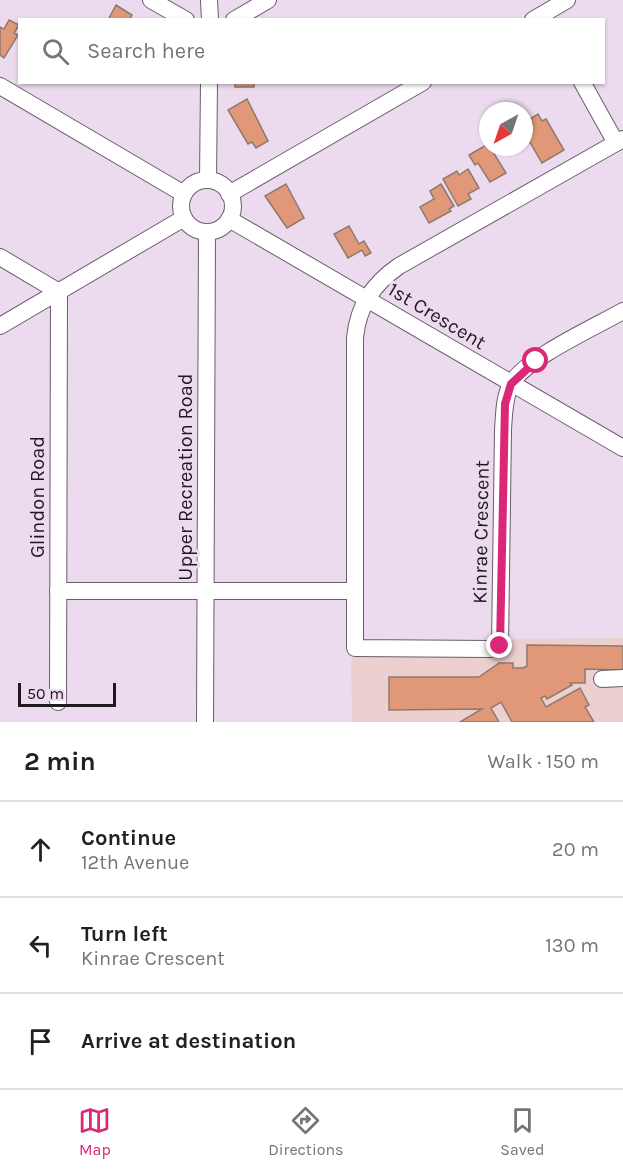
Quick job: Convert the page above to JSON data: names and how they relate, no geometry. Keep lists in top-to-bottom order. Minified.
{"streets":{"street":["1st Crescent","Upper Recreation Road","Glindon Road","Kinrae Crescent"]},"crossings":[["1st Crescent","Upper Recreation Road"],["1st Crescent","Kinrae Crescent"]],"scale_bar":"50 m","north":"bottom left","page":{"search":"Search here","scale":"50 m","heading":["2 min","Walk · 150 m"],"list":[["Continue","12th Avenue","20 m"],["Turn left","Kinrae Crescent","130 m"],"Arrive at destination"],"nav":["Map","Directions","Saved"]}}
